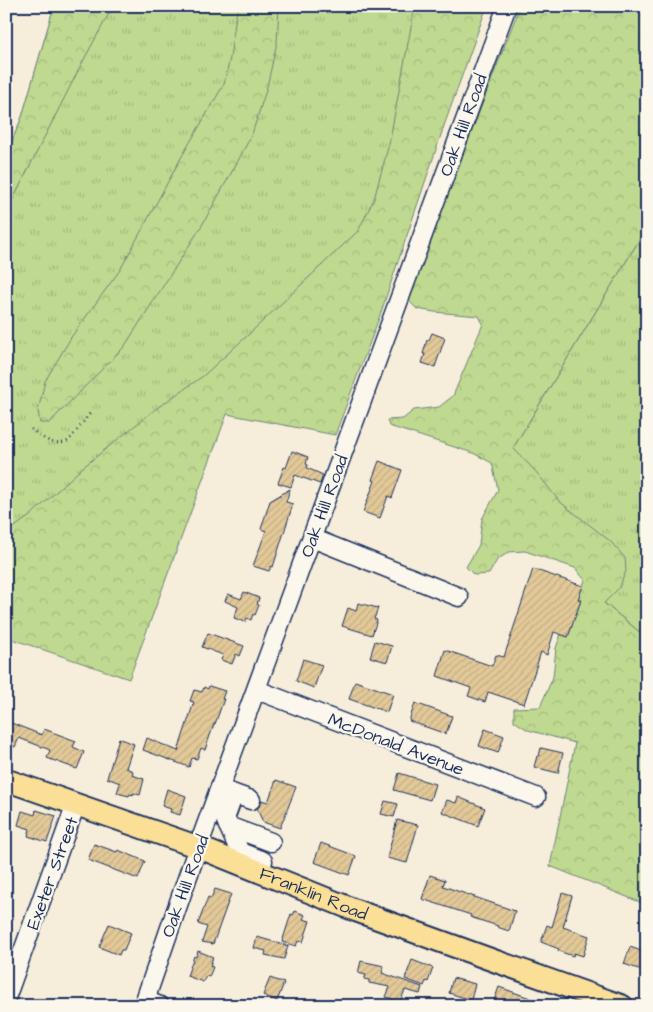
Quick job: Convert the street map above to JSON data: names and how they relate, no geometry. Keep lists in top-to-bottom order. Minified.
{"streets":{"main road":["Franklin Road"],"street":["Oak Hill Road","McDonald Avenue","Exeter Street"]},"crossings":[["Oak Hill Road","McDonald Avenue"],["Oak Hill Road","Franklin Road"],["Exeter Street","Franklin Road"]]}
